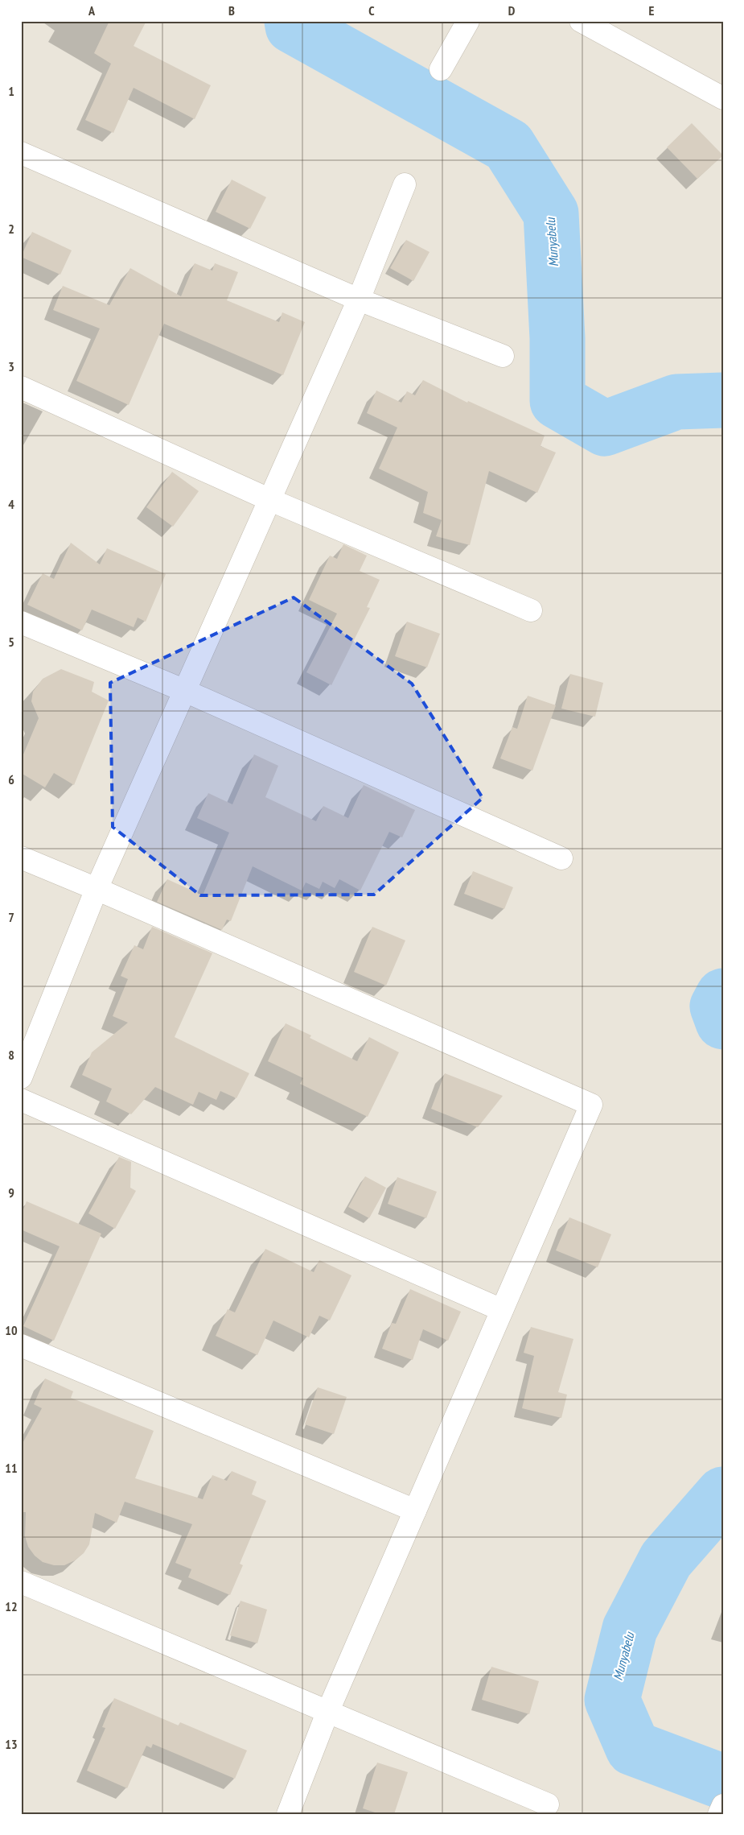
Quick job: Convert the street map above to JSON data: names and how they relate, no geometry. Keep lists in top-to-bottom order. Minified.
{"water":["Munyabelu"],"grid":{"columns":["A","B","C","D","E"],"rows":["1","2","3","4","5","6","7","8","9","10","11","12","13"]}}
